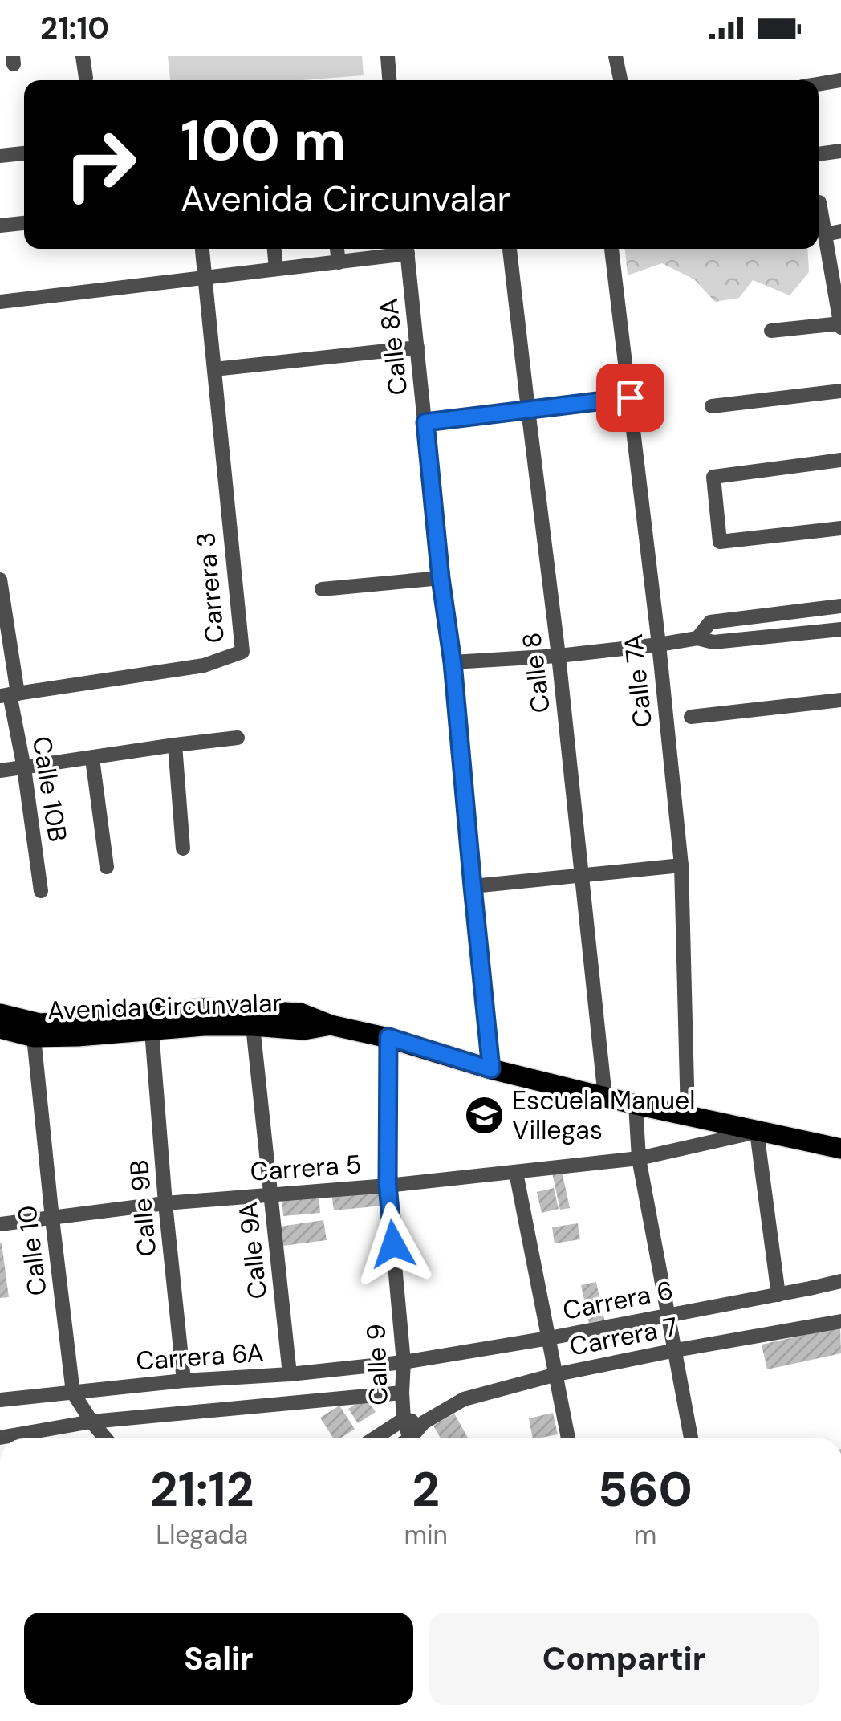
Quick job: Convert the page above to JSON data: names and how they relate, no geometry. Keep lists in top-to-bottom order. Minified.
{"streets":{"main road":["Avenida Circunvalar"],"street":["Calle 8A","Carrera 3","Calle 8","Calle 7A","Calle 10B","Carrera 5","Calle 9B","Calle 10","Calle 9A","Carrera 6","Carrera 7","Carrera 6A","Calle 9"]},"crossings":[["Calle 8A","Avenida Circunvalar"],["Carrera 3","Calle 10B"],["Calle 8","Avenida Circunvalar"],["Calle 7A","Avenida Circunvalar"],["Avenida Circunvalar","Carrera 5"],["Avenida Circunvalar","Calle 9B"],["Avenida Circunvalar","Calle 10"],["Avenida Circunvalar","Calle 9A"],["Avenida Circunvalar","Calle 9"],["Carrera 5","Calle 9B"],["Carrera 5","Calle 10"],["Carrera 5","Calle 9A"],["Carrera 5","Calle 9"],["Calle 9B","Carrera 6A"],["Calle 10","Carrera 6A"],["Calle 9A","Carrera 6A"],["Carrera 6","Carrera 6A"],["Carrera 6","Calle 9"],["Carrera 6A","Calle 9"]],"places":{"school or university":["Escuela Manuel Villegas"]},"page":{"status":"21:10","turn":["100 m","Avenida Circunvalar"],"eta":["21:12","Llegada","2","min","560","m"],"buttons":["Salir","Compartir"]}}
